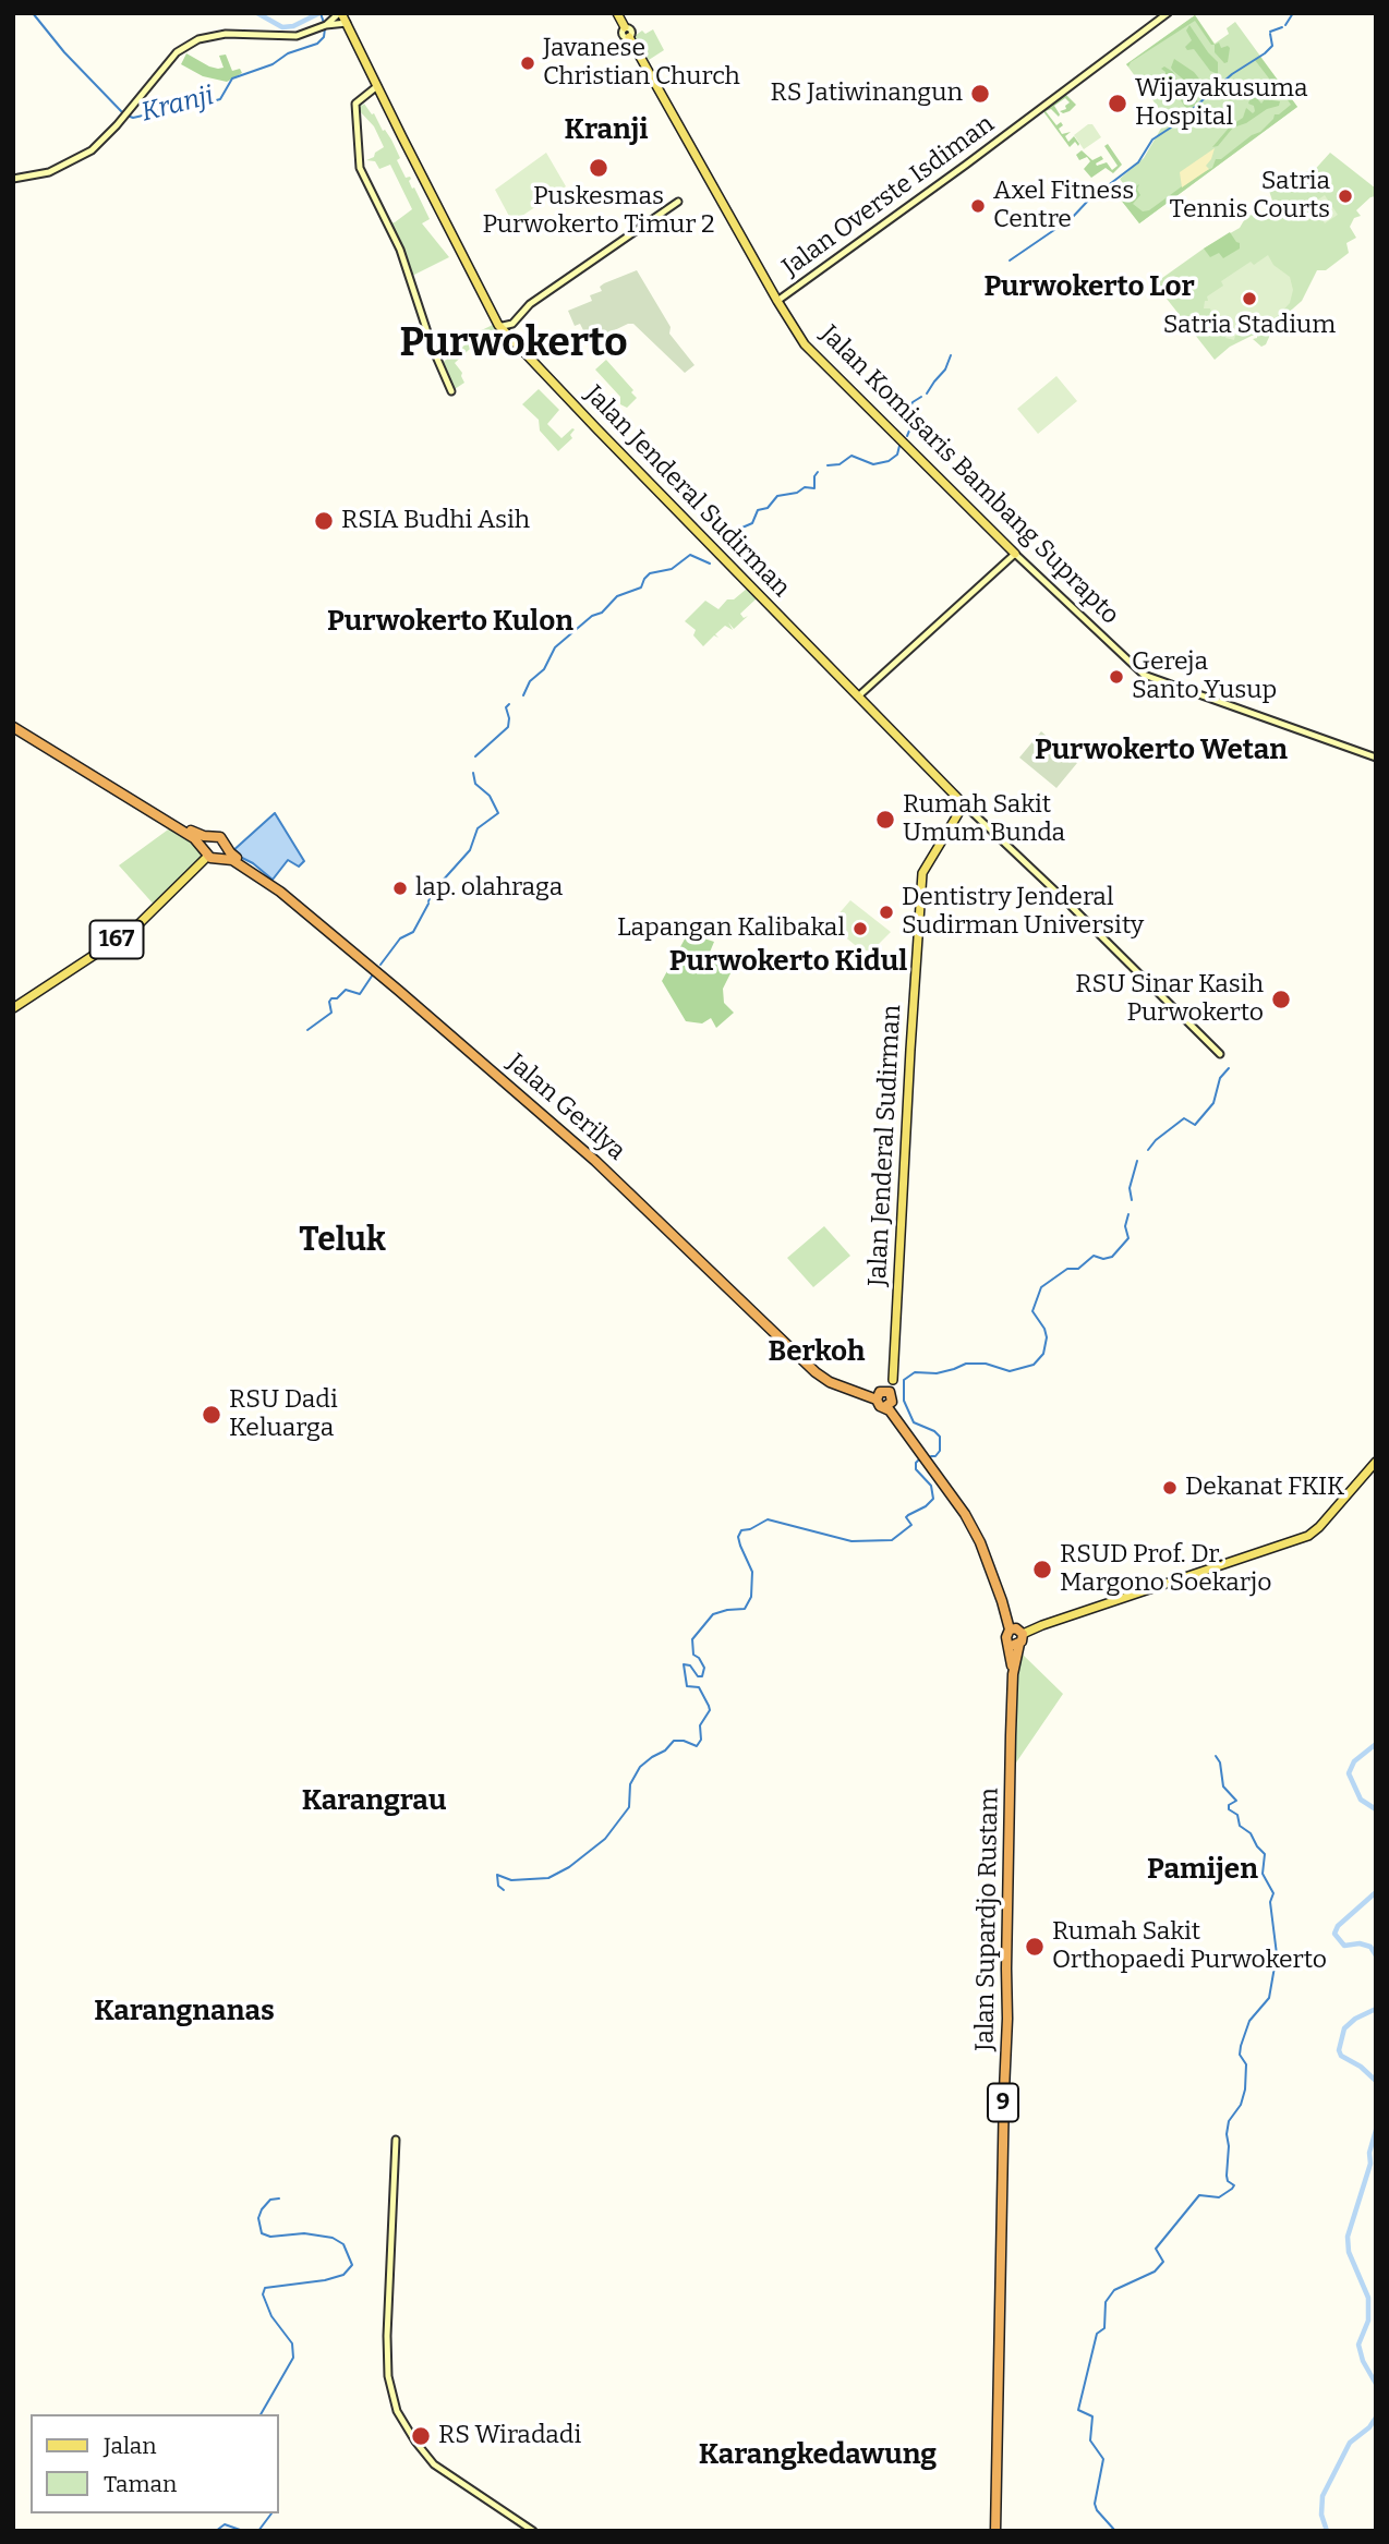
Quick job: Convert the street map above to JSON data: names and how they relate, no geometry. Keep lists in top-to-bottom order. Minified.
{"streets":{"highway":["Jalan Gerilya","Jalan Supardjo Rustam","9"],"main road":["Jalan Overste Isdiman","Jalan Komisaris Bambang Suprapto","Jalan Jenderal Sudirman","167"]},"crossings":[["Jalan Overste Isdiman","Jalan Komisaris Bambang Suprapto"],["167","Jalan Gerilya"]],"districts":["Kranji","Purwokerto Lor","Purwokerto","Purwokerto Kulon","Purwokerto Wetan","Purwokerto Kidul","Teluk","Berkoh","Karangrau","Pamijen","Karangnanas","Karangkedawung"],"water":["Kranji"],"places":["Javanese Christian Church","RS Jatiwinangun","Wijayakusuma Hospital","Puskesmas Purwokerto Timur 2","Satria Tennis Courts","Axel Fitness Centre","Satria Stadium","RSIA Budhi Asih","Gereja Santo Yusup","Rumah Sakit Umum Bunda","lap. olahraga","Dentistry Jenderal Sudirman University","Lapangan Kalibakal","RSU Sinar Kasih Purwokerto","RSU Dadi Keluarga","Dekanat FKIK","RSUD Prof. Dr. Margono Soekarjo","Rumah Sakit Orthopaedi Purwokerto","RS Wiradadi"],"legend":["Jalan","Taman"]}
